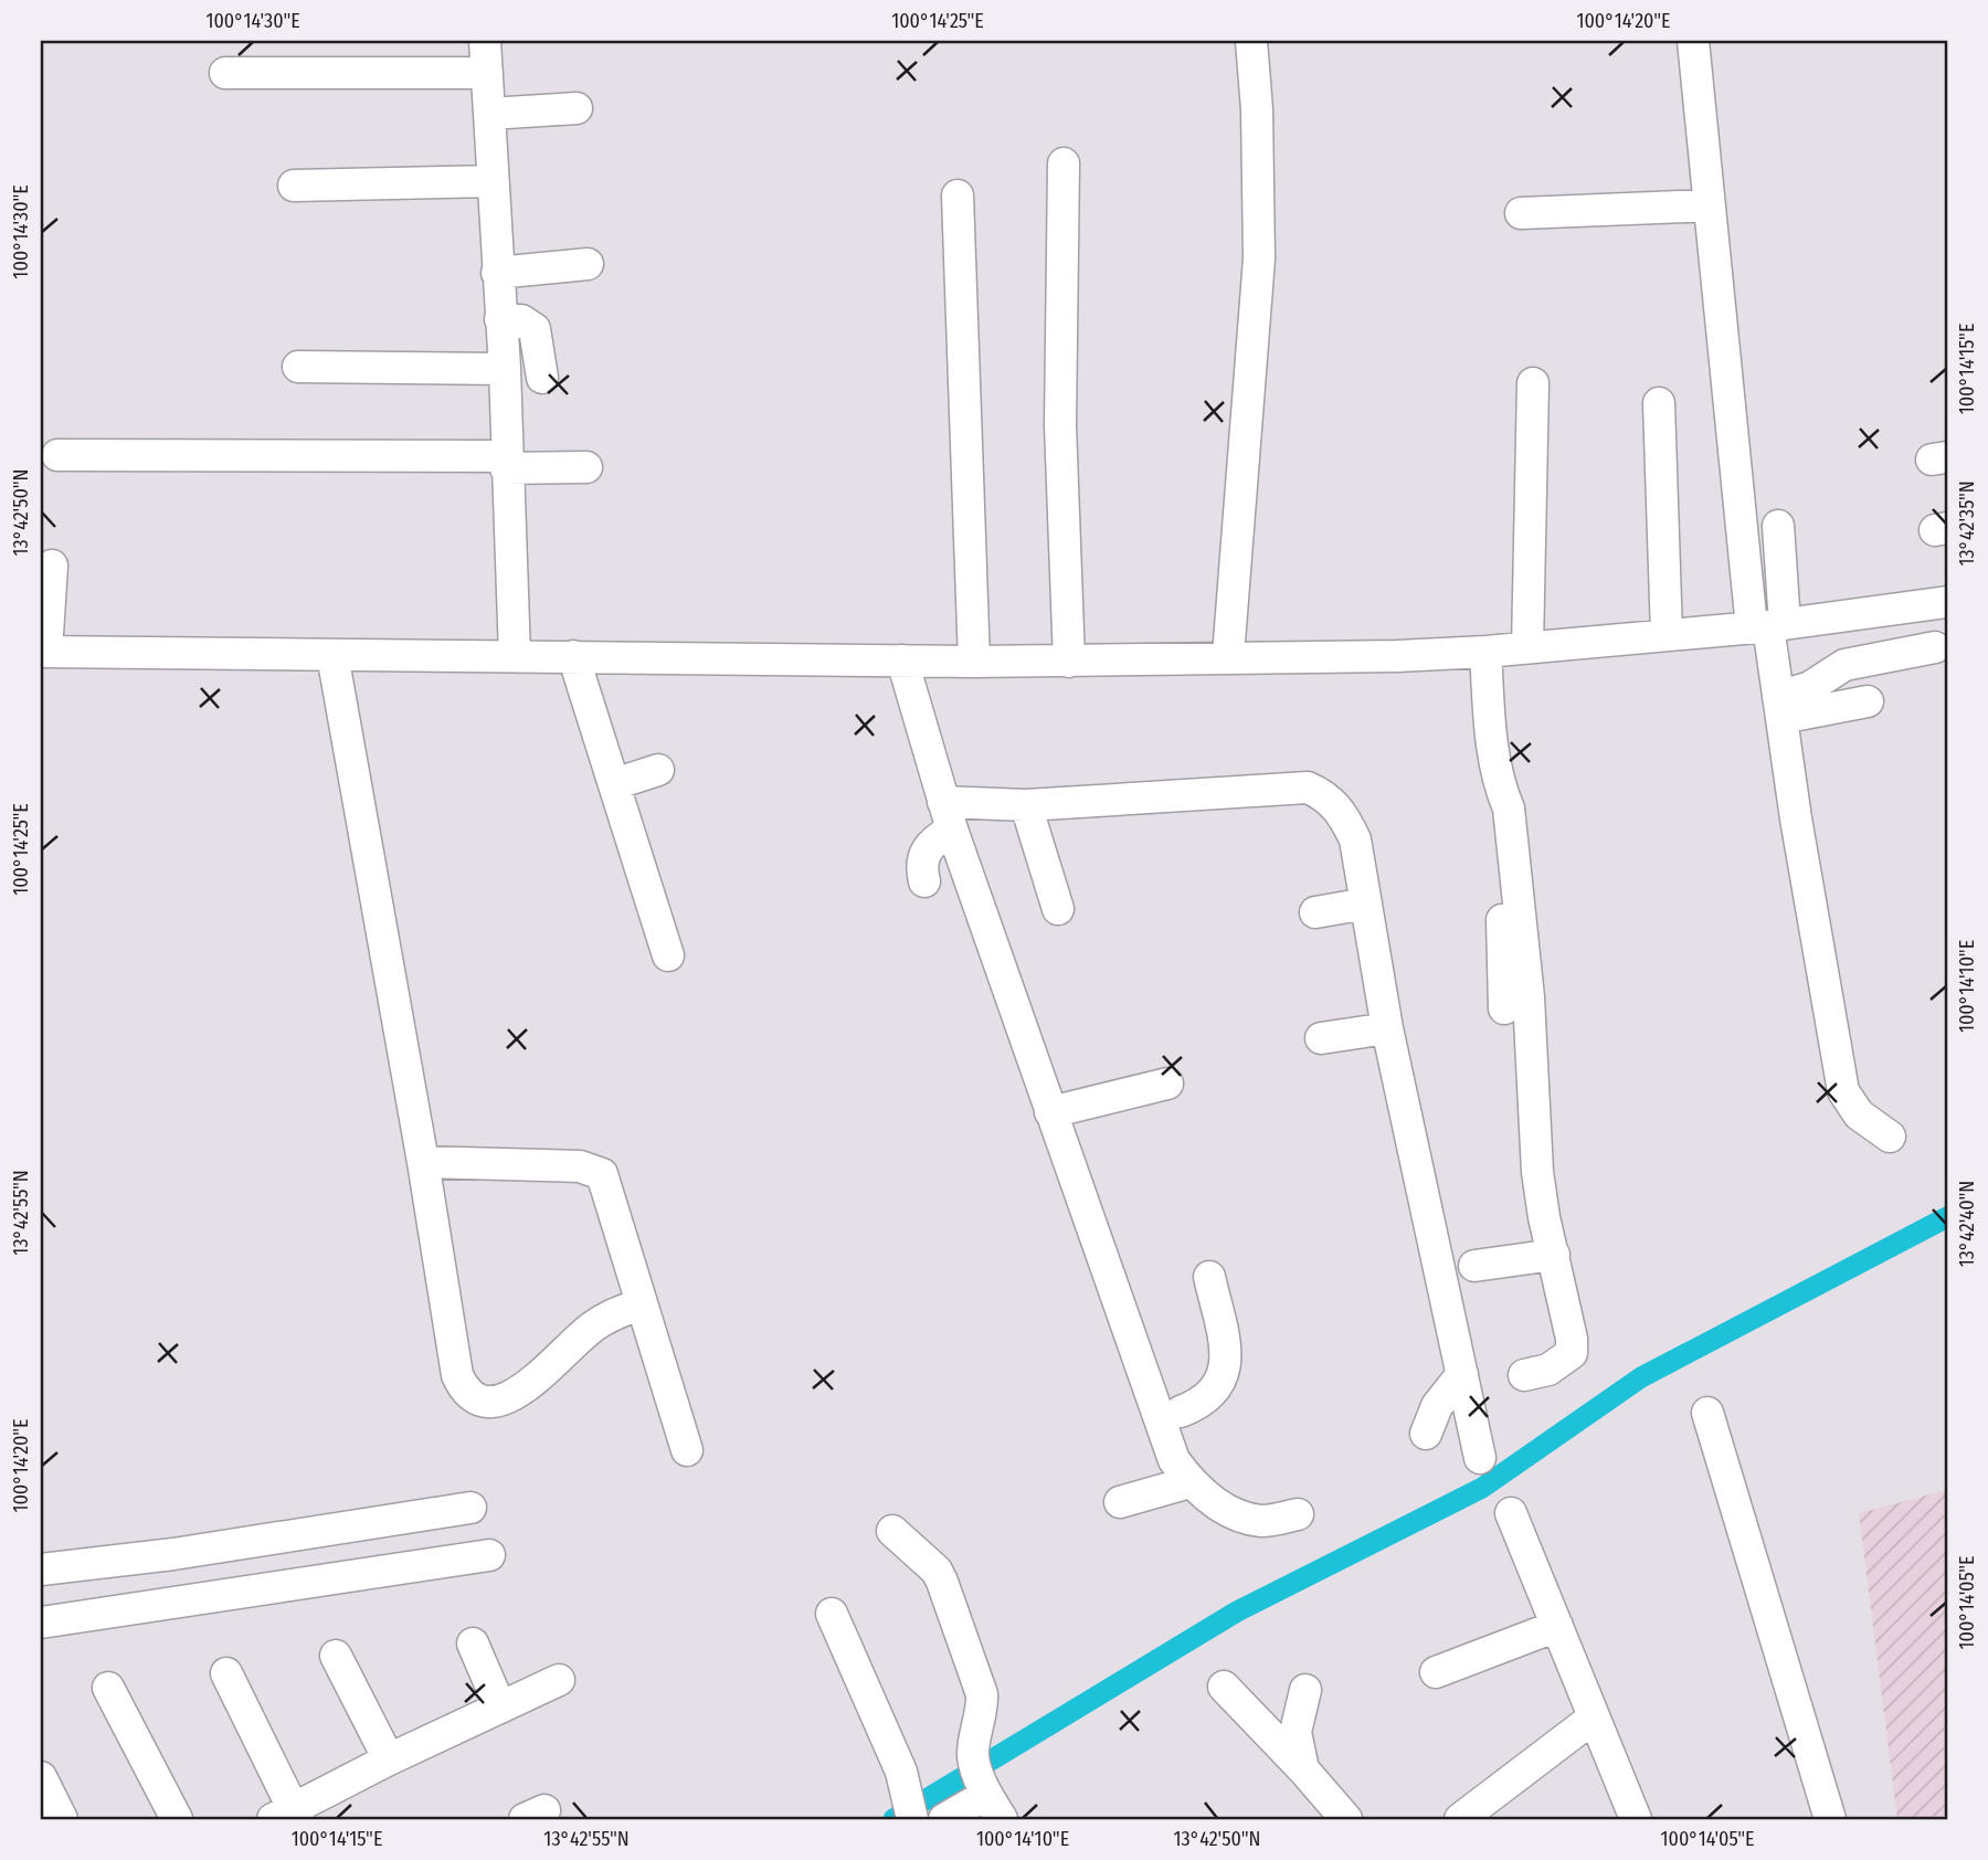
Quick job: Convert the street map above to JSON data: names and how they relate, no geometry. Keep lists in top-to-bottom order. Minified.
{"coordinates":["100°14'30\"E","100°14'25\"E","100°14'20\"E","100°14'15\"E","13°42'50\"N","13°42'35\"N","100°14'10\"E","13°42'55\"N","13°42'40\"N","100°14'05\"E"]}
